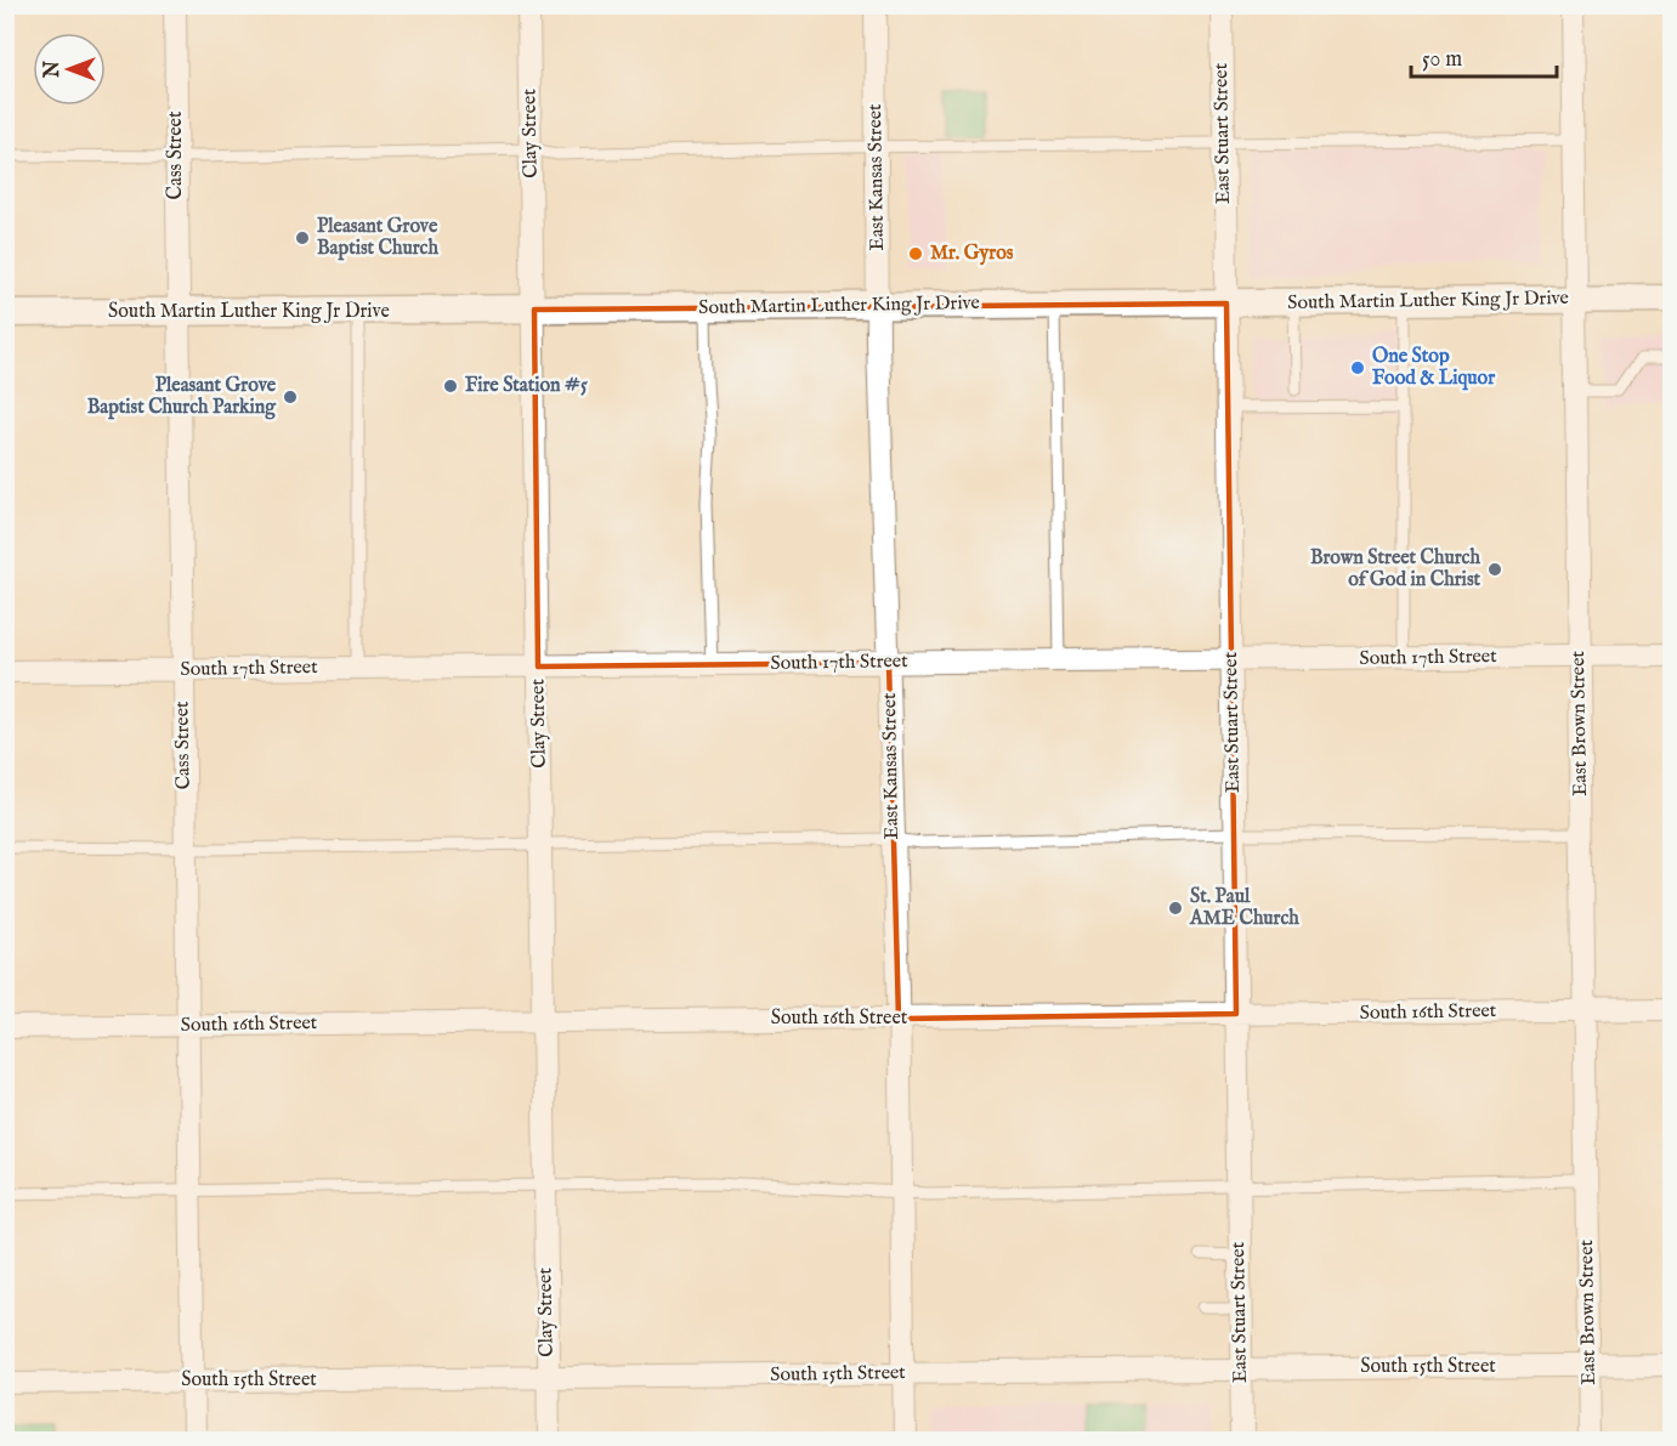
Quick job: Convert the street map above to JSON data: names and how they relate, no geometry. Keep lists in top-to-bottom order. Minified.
{"streets":{"street":["Clay Street","East Stuart Street","Cass Street","East Kansas Street","South Martin Luther King Jr Drive","South 17th Street","East Brown Street","South 16th Street","South 15th Street"]},"crossings":[["Clay Street","South Martin Luther King Jr Drive"],["Clay Street","South 17th Street"],["Clay Street","South 16th Street"],["Clay Street","South 15th Street"],["East Stuart Street","South Martin Luther King Jr Drive"],["East Stuart Street","South 17th Street"],["East Stuart Street","South 16th Street"],["East Stuart Street","South 15th Street"],["Cass Street","South Martin Luther King Jr Drive"],["Cass Street","South 17th Street"],["Cass Street","South 16th Street"],["Cass Street","South 15th Street"],["East Kansas Street","South Martin Luther King Jr Drive"],["East Kansas Street","South 17th Street"],["East Kansas Street","South 16th Street"],["East Kansas Street","South 15th Street"],["South Martin Luther King Jr Drive","East Brown Street"],["South 17th Street","East Brown Street"],["East Brown Street","South 16th Street"],["East Brown Street","South 15th Street"]],"places":["Pleasant Grove Baptist Church","Mr. Gyros","One Stop Food & Liquor","Fire Station #5","Pleasant Grove Baptist Church Parking","Brown Street Church of God in Christ","St. Paul AME Church"],"scale_bar":"50 m","north":"left"}
